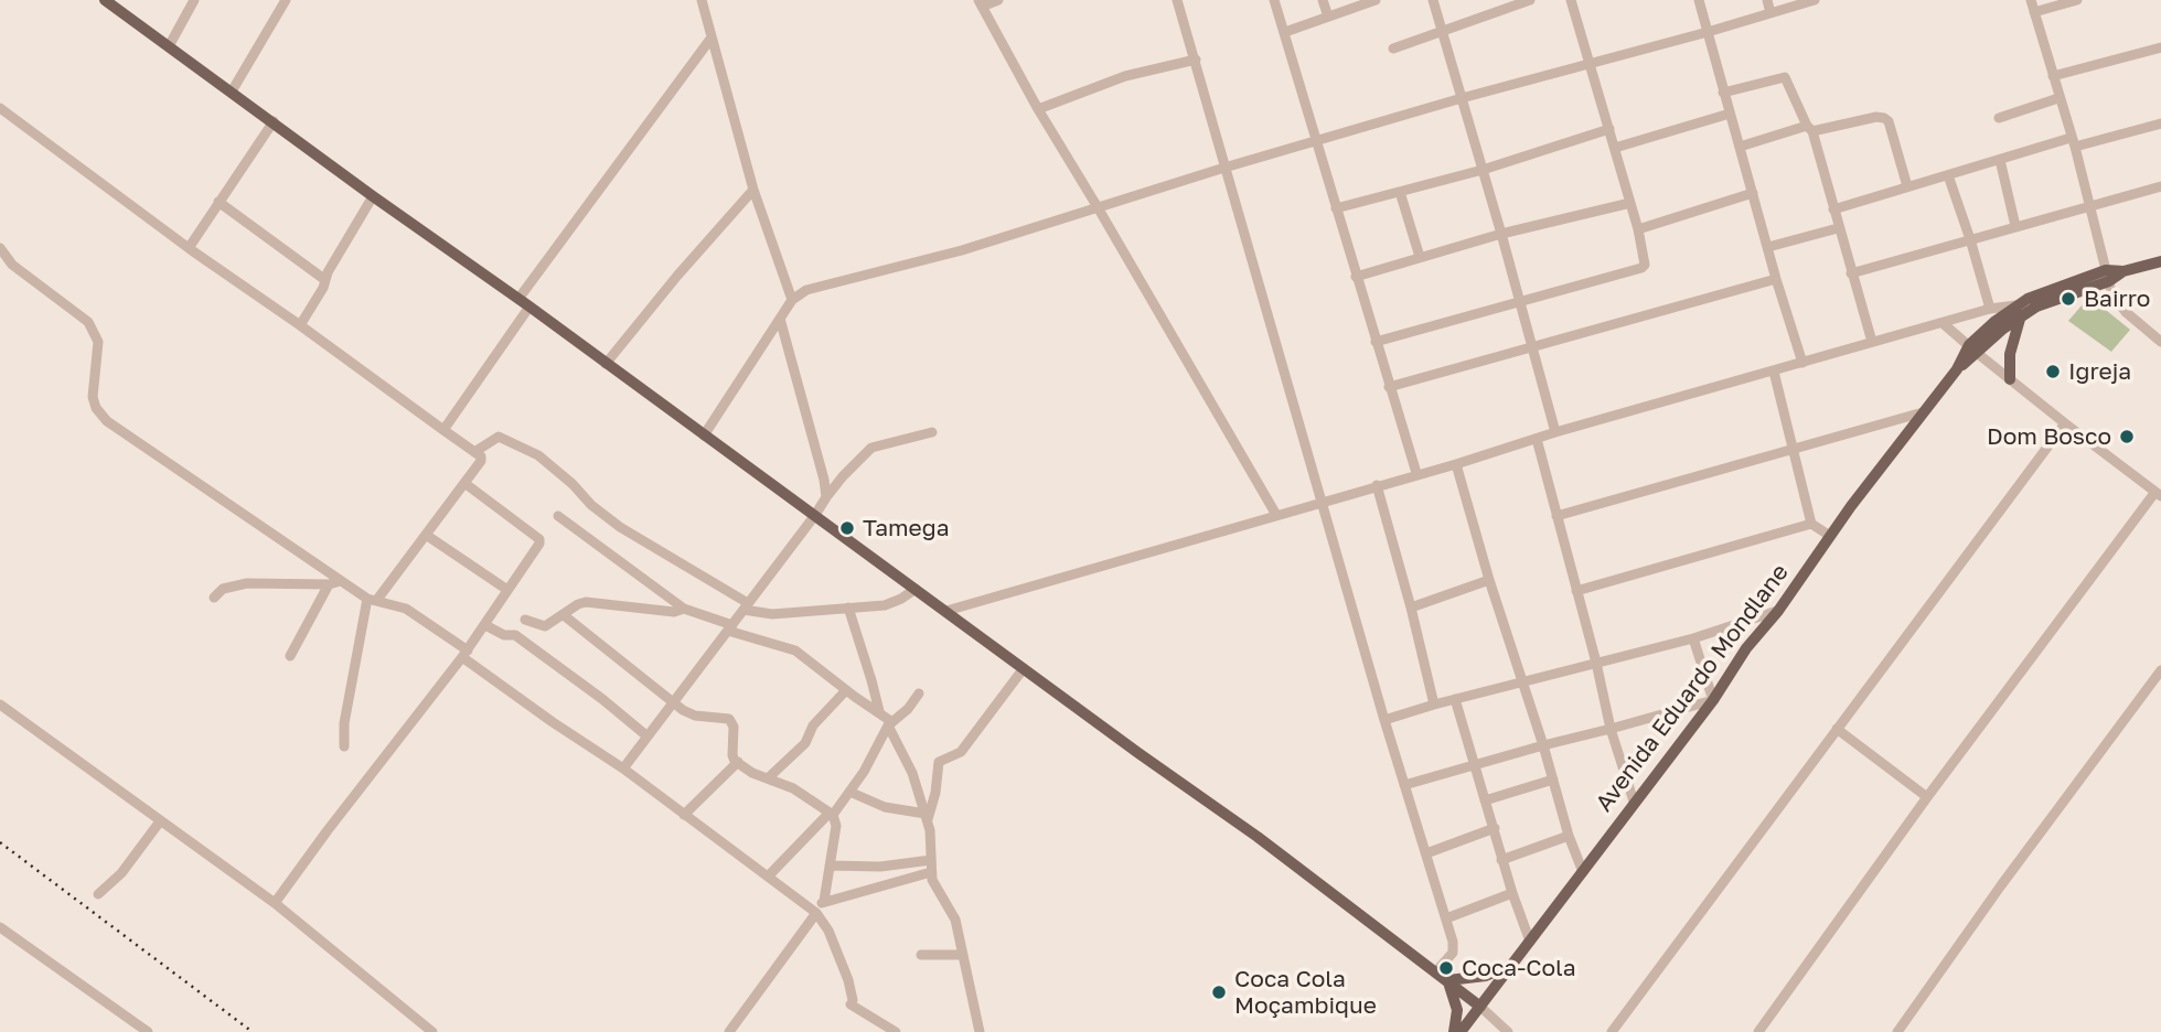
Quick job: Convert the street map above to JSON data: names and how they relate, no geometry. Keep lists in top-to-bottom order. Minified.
{"streets":{"main road":["Avenida Eduardo Mondlane"]},"places":["Bairro","Igreja","Dom Bosco","Tamega","Coca-Cola","Coca Cola Moçambique"]}
